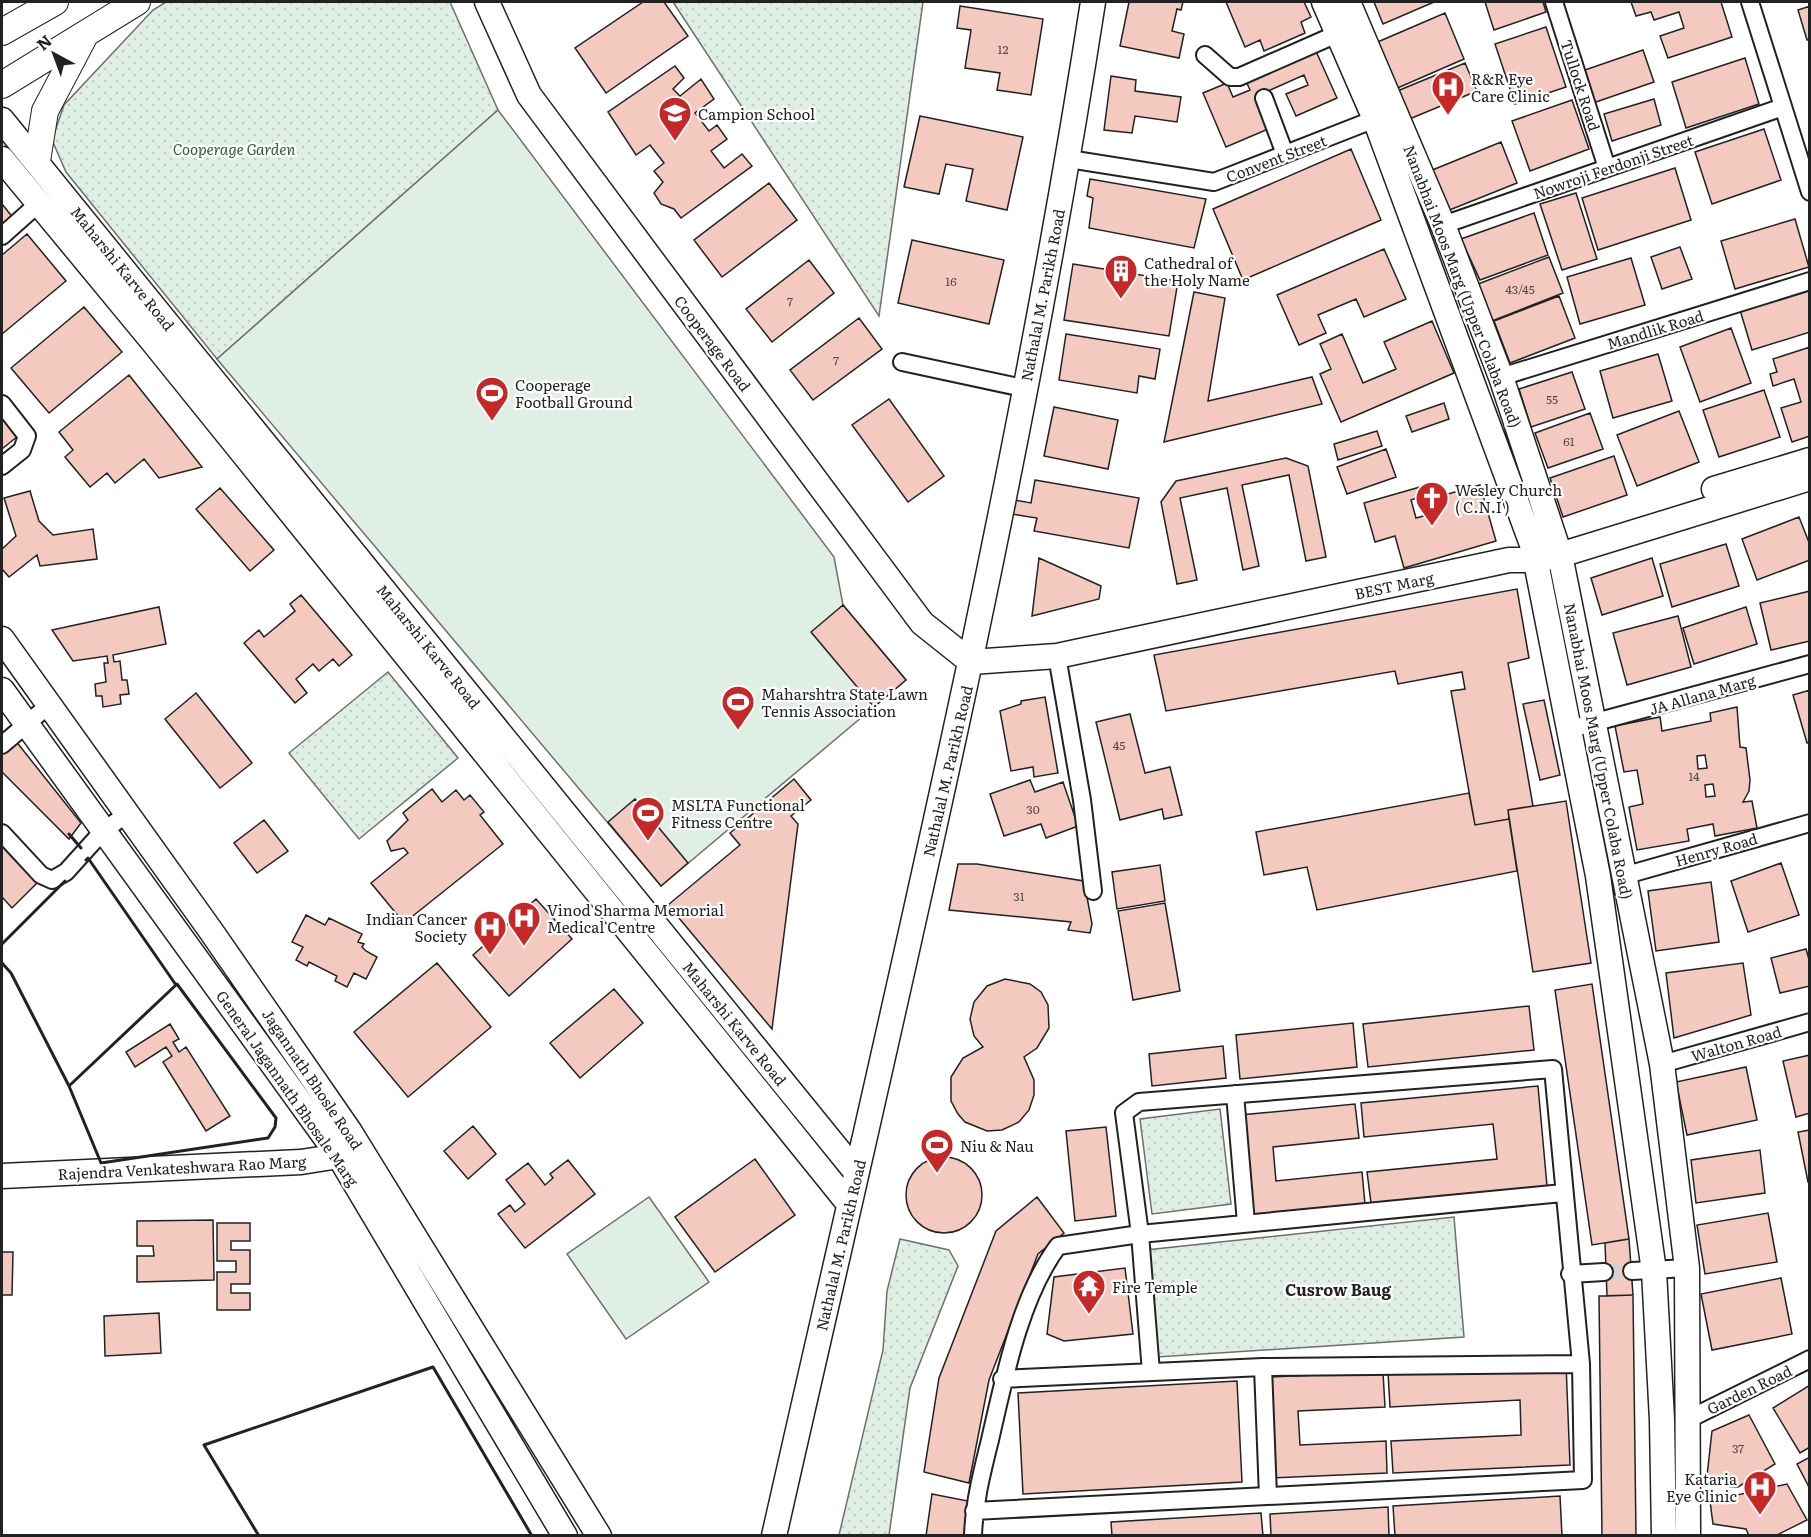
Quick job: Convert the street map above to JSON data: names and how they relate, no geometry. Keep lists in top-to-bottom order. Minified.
{"streets":{"street":["Tullock Road","Convent Street","Nowroji Ferdonji Street","Maharshi Karve Road","Nanabhai Moos Marg (Upper Colaba Road)","Nathalal M. Parikh Road","Mandlik Road","Cooperage Road","BEST Marg","JA Allana Marg","Henry Road","Walton Road","Jagannath Bhosle Road","General Jagannath Bhosale Marg","Rajendra Venkateshwara Rao Marg","Garden Road"]},"crossings":[["Tullock Road","Nowroji Ferdonji Street"],["Convent Street","Nanabhai Moos Marg (Upper Colaba Road)"],["Convent Street","Nathalal M. Parikh Road"],["Nowroji Ferdonji Street","Nanabhai Moos Marg (Upper Colaba Road)"],["Maharshi Karve Road","Nathalal M. Parikh Road"],["Nanabhai Moos Marg (Upper Colaba Road)","Mandlik Road"],["Nanabhai Moos Marg (Upper Colaba Road)","BEST Marg"],["Nanabhai Moos Marg (Upper Colaba Road)","JA Allana Marg"],["Nanabhai Moos Marg (Upper Colaba Road)","Henry Road"],["Nanabhai Moos Marg (Upper Colaba Road)","Walton Road"],["Nanabhai Moos Marg (Upper Colaba Road)","Garden Road"],["Nathalal M. Parikh Road","Cooperage Road"],["Nathalal M. Parikh Road","BEST Marg"],["Cooperage Road","BEST Marg"],["Jagannath Bhosle Road","General Jagannath Bhosale Marg"],["Jagannath Bhosle Road","Rajendra Venkateshwara Rao Marg"],["General Jagannath Bhosale Marg","Rajendra Venkateshwara Rao Marg"]],"districts":["Cusrow Baug"],"parks":["Cooperage Garden"],"places":{"hospital":["R&R Eye Care Clinic","Vinod Sharma Memorial Medical Centre","Indian Cancer Society","Kataria Eye Clinic"],"school or university":["Campion School"],"building":["Cathedral of the Holy Name"],"sports":["Cooperage Football Ground","Maharshtra State Lawn Tennis Association","MSLTA Functional Fitness Centre","Niu & Nau"],"church":["Wesley Church ( C.N.I )"],"temple":["Fire Temple"]},"house_numbers":["12","16","43/45","7","7","55","61","45","14","30","31","37"],"north":"top left"}
